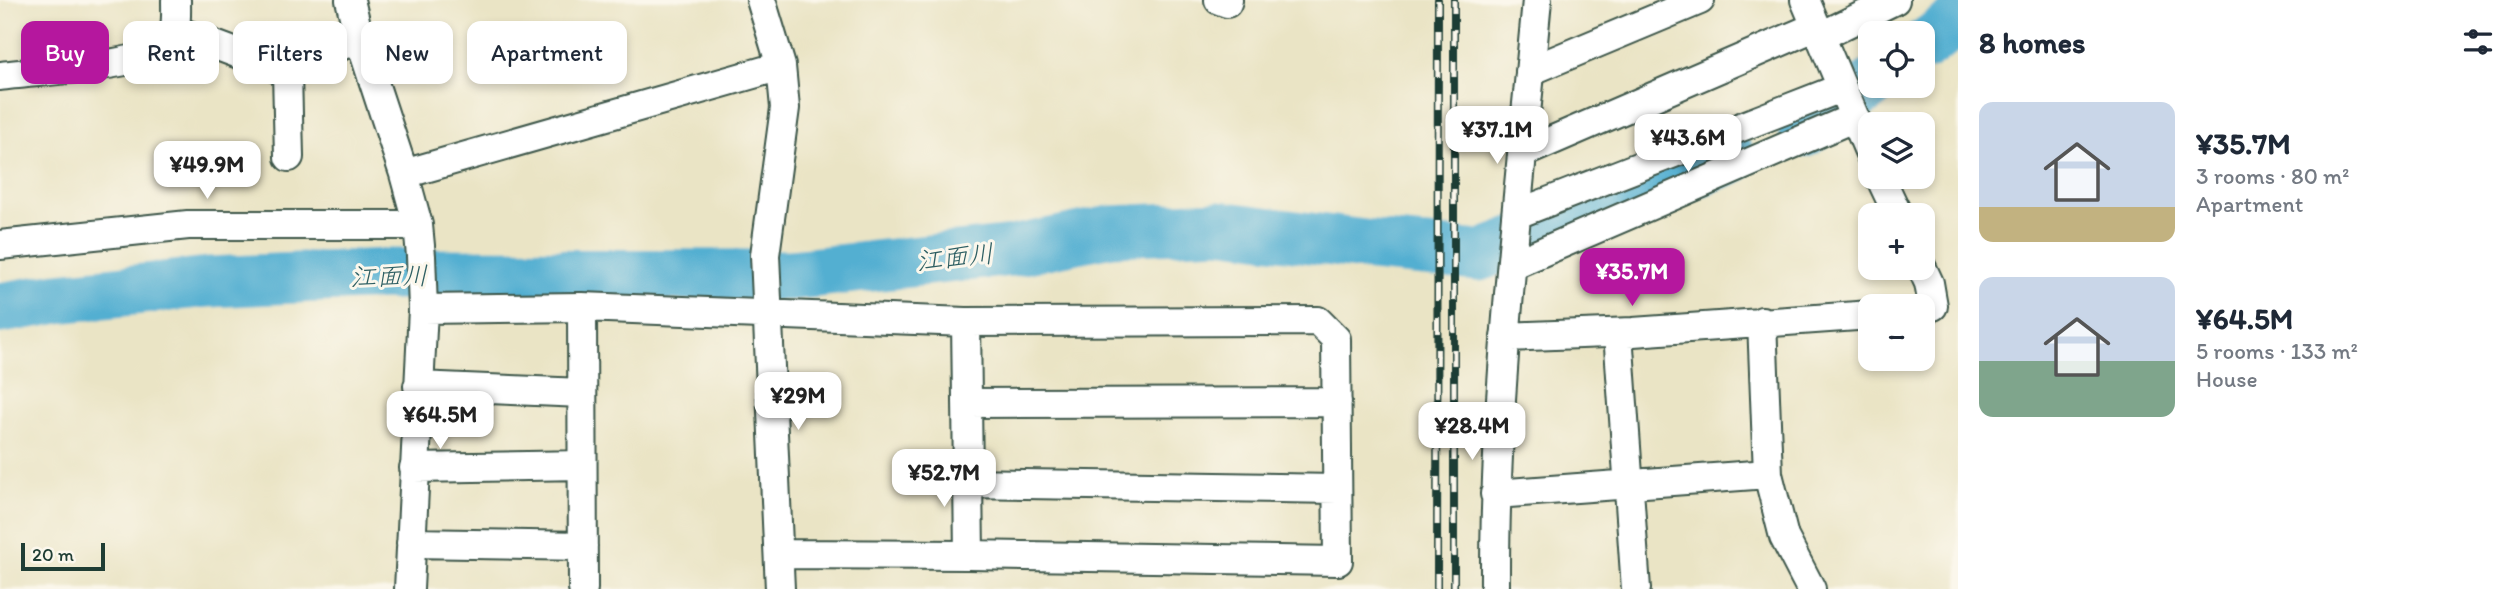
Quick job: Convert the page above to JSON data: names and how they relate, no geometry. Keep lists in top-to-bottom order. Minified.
{"water":["江面川"],"scale_bar":"20 m","page":{"heading":"8 homes","map_buttons":["+","−"],"chip":["Buy","Rent","Filters","New","Apartment"],"list":[{"name":"¥35.7M","note":"3 rooms · 80 m² · Apartment"},{"name":"¥64.5M","note":"5 rooms · 133 m² · House"}],"price":["¥37.1M","¥43.6M","¥49.9M","¥35.7M","¥29M","¥64.5M","¥28.4M","¥52.7M"],"scale":"20 m"}}
